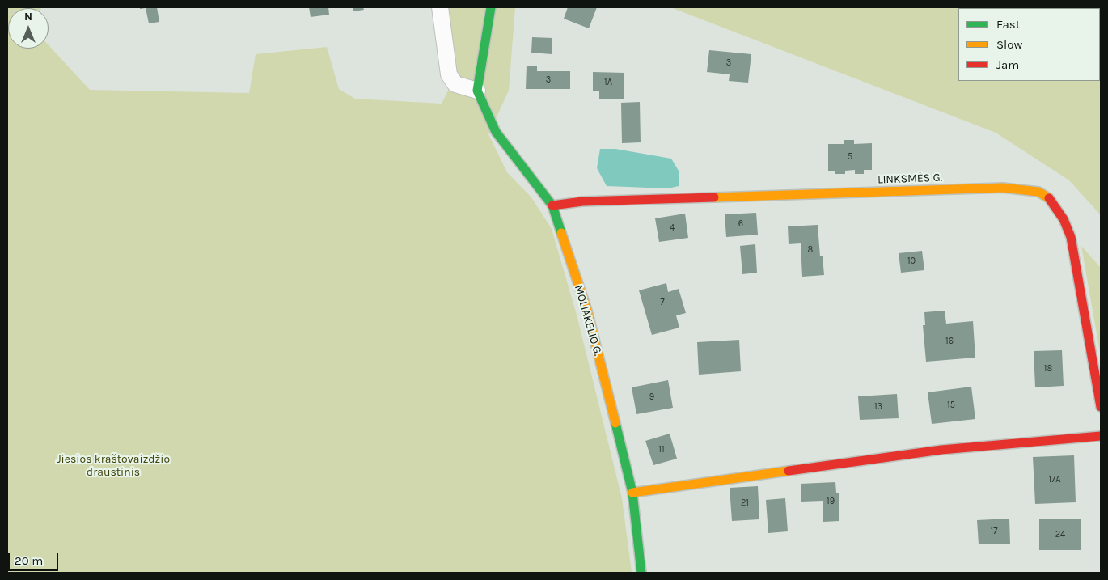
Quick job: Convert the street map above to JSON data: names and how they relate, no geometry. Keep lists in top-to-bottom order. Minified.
{"streets":{"street":["LINKSMĖS G.","MOLIAKELIO G."]},"crossings":[["LINKSMĖS G.","MOLIAKELIO G."]],"parks":["Jiesios kraštovaizdžio draustinis"],"house_numbers":["3","3","1A","5","6","4","8","10","7","16","18","9","15","13","11","17A","19","21","17","24"],"legend":["Fast","Slow","Jam"],"scale_bar":"20 m","north":"top"}
